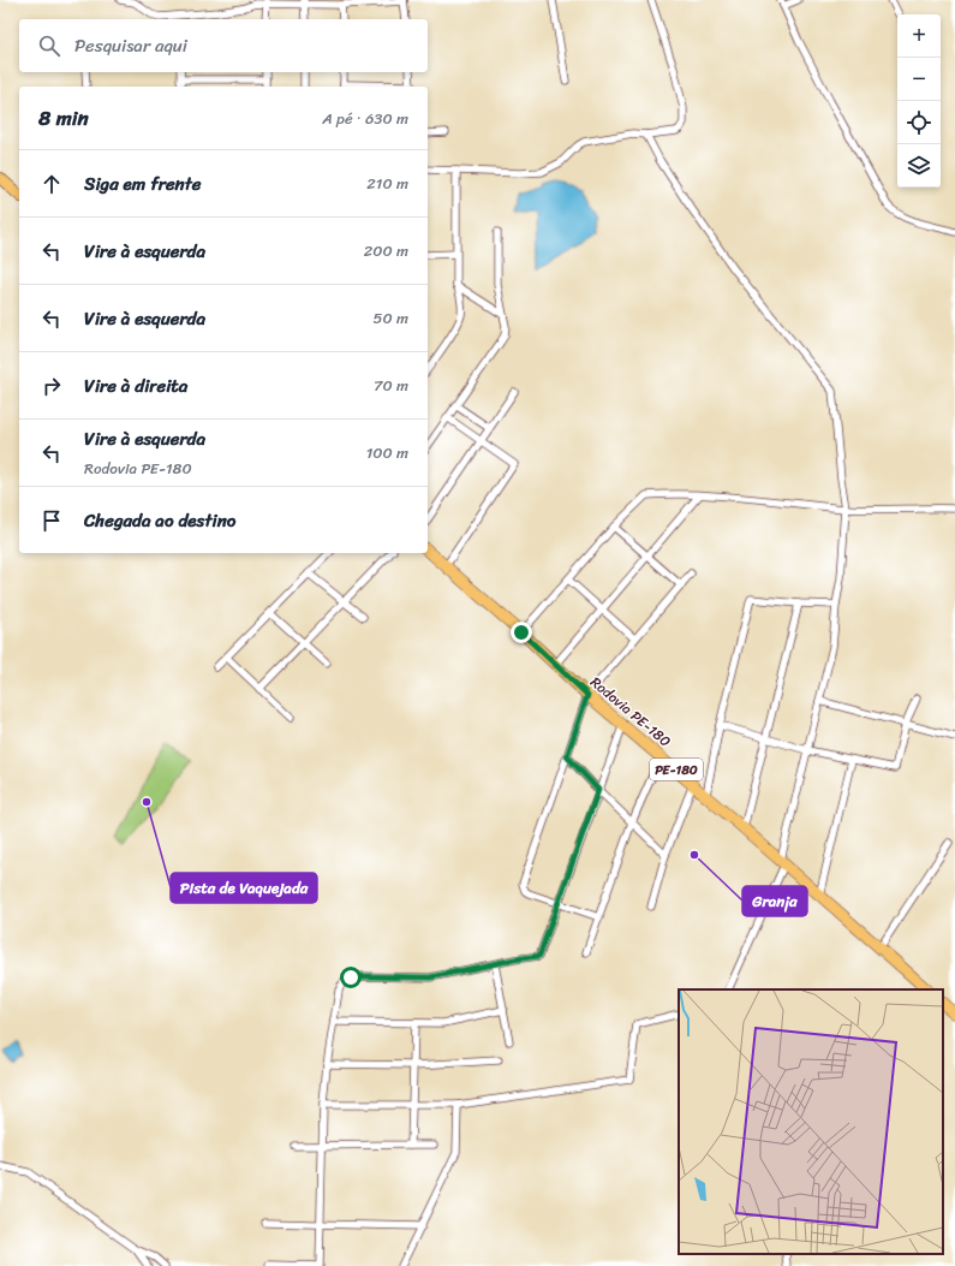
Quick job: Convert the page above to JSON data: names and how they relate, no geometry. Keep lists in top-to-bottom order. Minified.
{"streets":{"main road":["Rodovia PE-180","PE-180"]},"places":["Pista de Vaquejada","Granja"],"page":{"map_buttons":["+","−"],"search":"Pesquisar aqui","heading":["8 min","A pé · 630 m"],"list":[["Siga em frente","210 m"],["Vire à esquerda","200 m"],["Vire à esquerda","50 m"],["Vire à direita","70 m"],["Vire à esquerda","Rodovia PE-180","100 m"],"Chegada ao destino"]}}
